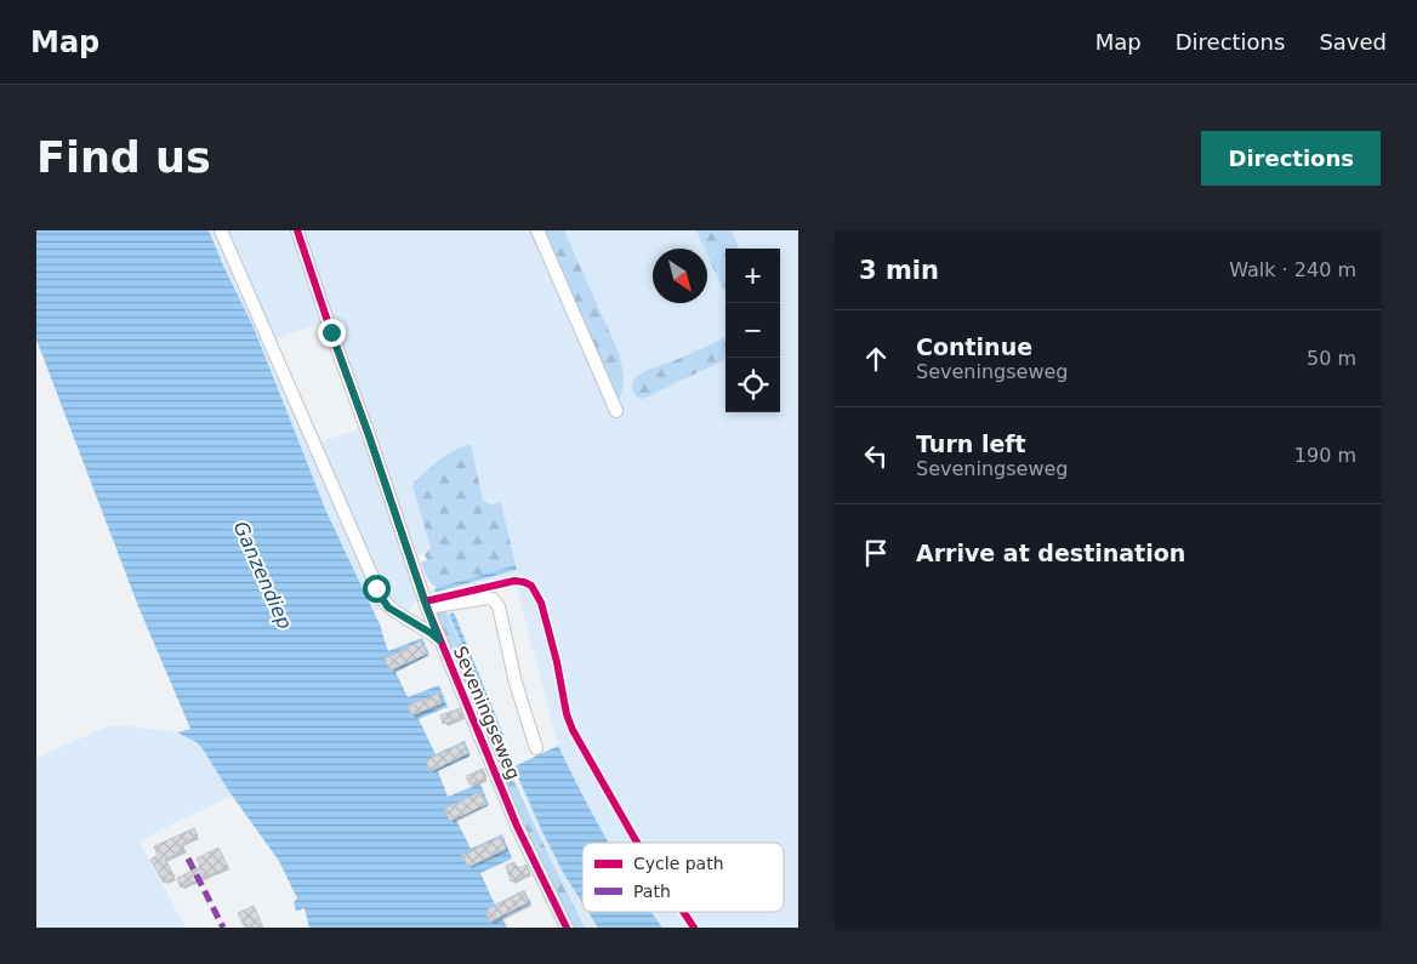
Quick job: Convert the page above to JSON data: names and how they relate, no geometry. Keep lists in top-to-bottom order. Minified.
{"streets":{"street":["Seveningseweg"]},"water":["Ganzendiep"],"legend":["Cycle path","Path"],"north":"bottom right","page":{"header":"Map","nav":["Map","Directions","Saved"],"buttons":"Directions","title":"Find us","heading":["3 min","Walk · 240 m"],"map_buttons":["+","−"],"list":[["Continue","Seveningseweg","50 m"],["Turn left","Seveningseweg","190 m"],"Arrive at destination"]}}
